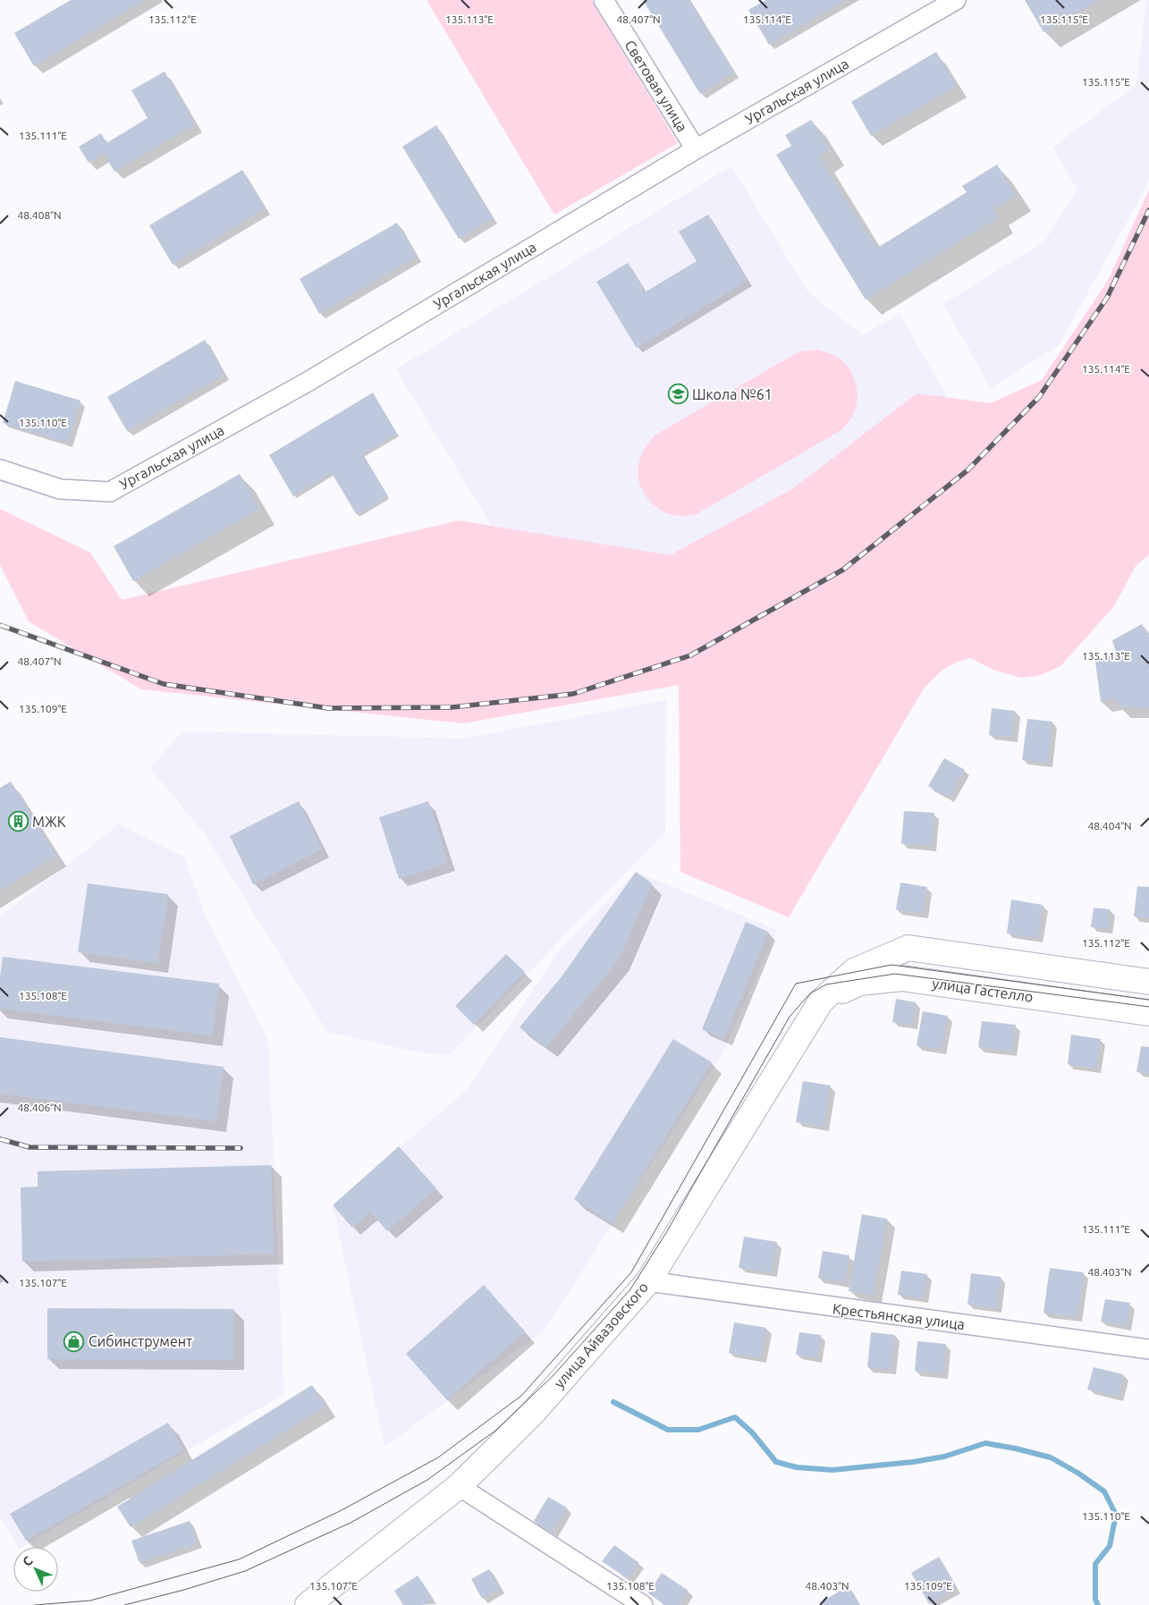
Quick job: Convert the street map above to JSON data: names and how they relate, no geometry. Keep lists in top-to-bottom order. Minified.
{"streets":{"street":["Световая улица","Ургальская улица","улица Гастелло","Крестьянская улица","улица Айвазовского"]},"crossings":[["Световая улица","Ургальская улица"],["улица Гастелло","улица Айвазовского"],["Крестьянская улица","улица Айвазовского"]],"places":{"school or university":["Школа №61"],"building":["МЖК"],"shop":["Сибинструмент"]},"north":"top left","coordinates":["135.115°E","135.112°E","135.113°E","135.114°E","48.407°N","135.111°E","48.408°N","135.110°E","135.109°E","48.404°N","135.108°E","48.406°N","48.403°N","135.107°E"]}
